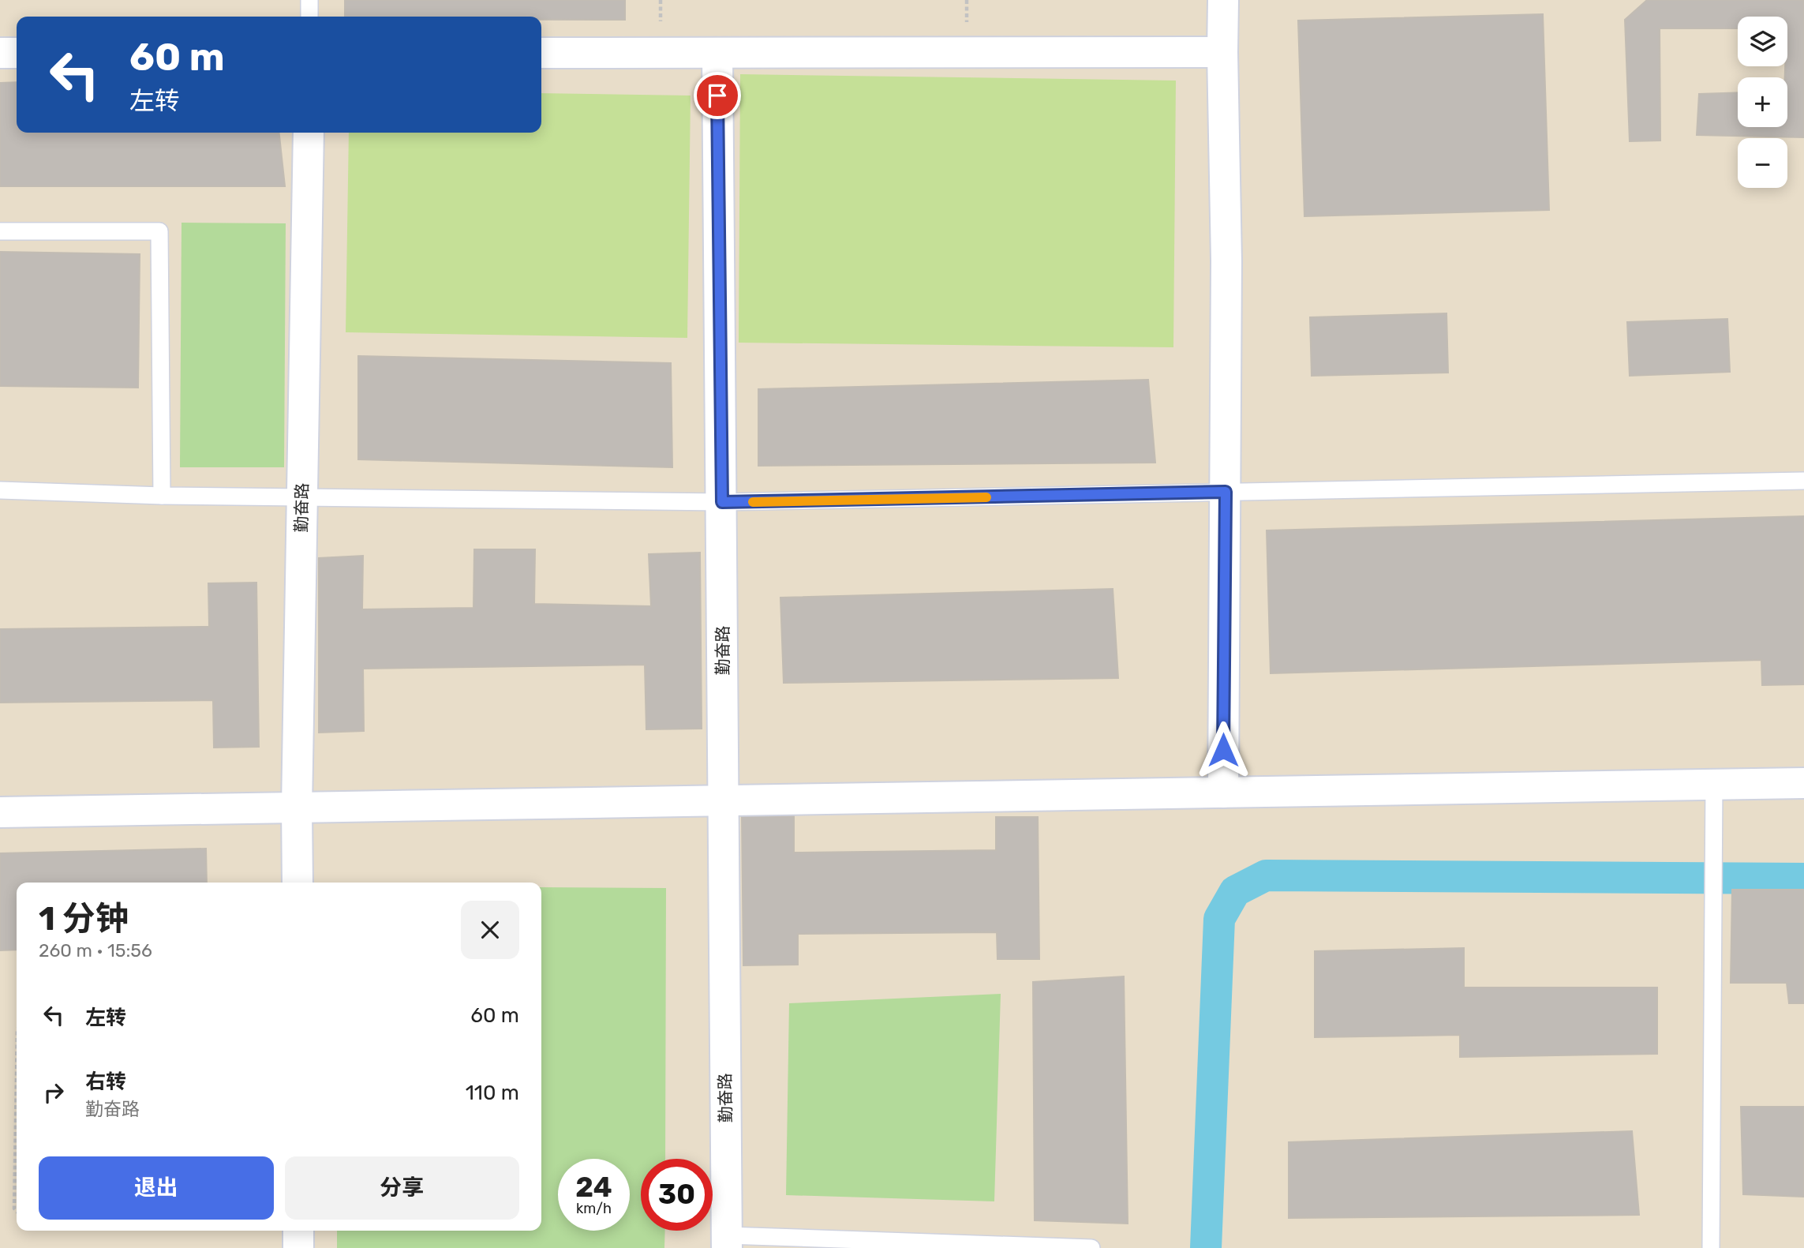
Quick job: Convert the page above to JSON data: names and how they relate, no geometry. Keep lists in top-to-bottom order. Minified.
{"streets":{"street":["勤奋路"]},"page":{"map_buttons":["+","−"],"turn":["60 m","左转"],"heading":["1 分钟","260 m · 15:56"],"list":[{"name":"左转","value":"60 m"},{"name":"右转","note":"勤奋路","value":"110 m"}],"buttons":["退出","分享"],"speed":"24 km/h","limit":"30"}}
